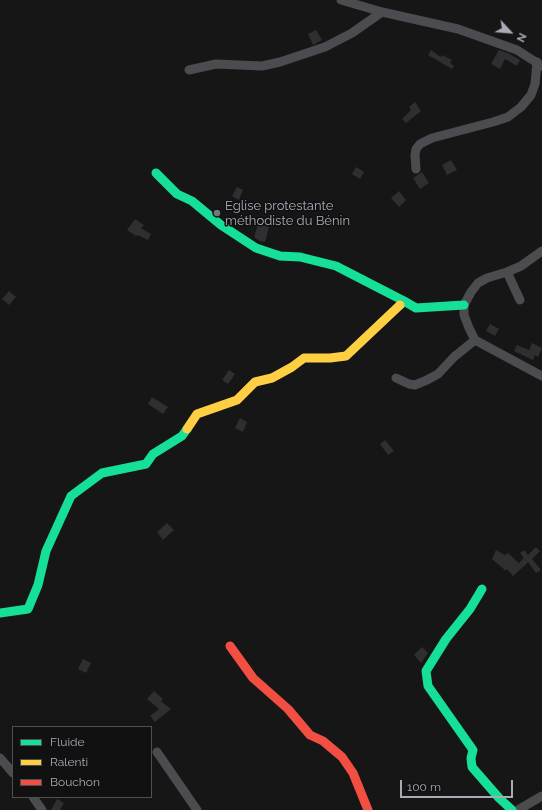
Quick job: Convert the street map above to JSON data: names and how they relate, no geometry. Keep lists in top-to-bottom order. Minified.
{"places":["Eglise protestante méthodiste du Bénin"],"legend":["Fluide","Ralenti","Bouchon"],"scale_bar":"100 m","north":"bottom right"}
